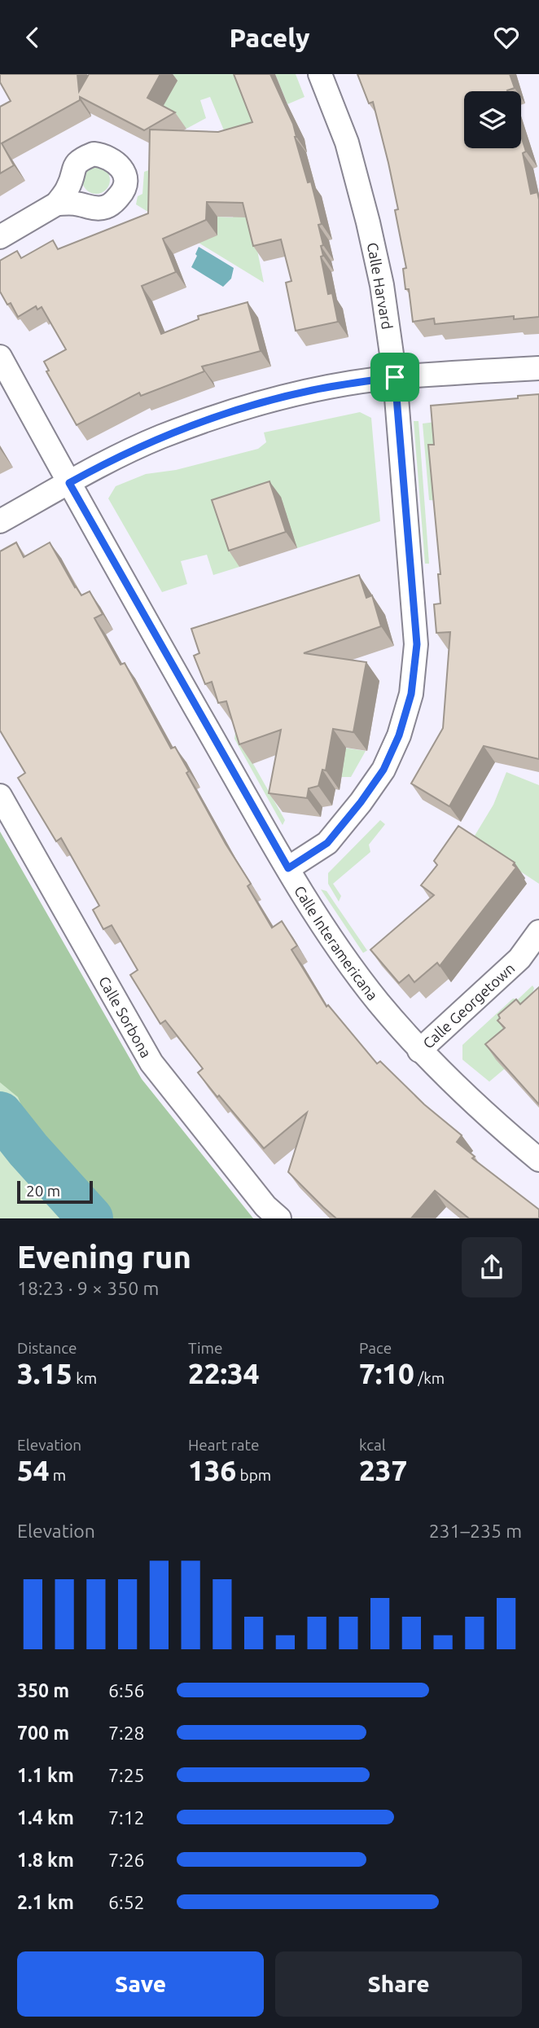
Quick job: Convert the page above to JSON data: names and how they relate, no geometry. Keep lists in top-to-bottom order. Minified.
{"streets":{"street":["Calle Harvard","Calle Interamericana","Calle Georgetown","Calle Sorbona"]},"crossings":[["Calle Harvard","Calle Interamericana"],["Calle Interamericana","Calle Georgetown"]],"scale_bar":"20 m","page":{"header":"Pacely","scale":"20 m","heading":["Evening run","18:23 · 9 × 350 m"],"stats":[["Distance","3.15 km"],["Time","22:34"],["Pace","7:10 /km"],["Elevation","54 m"],["Heart rate","136 bpm"],["kcal","237"]],"chart":["Elevation","231–235 m"],"list":[{"name":"350 m","note":"6:56"},{"name":"700 m","note":"7:28"},{"name":"1.1 km","note":"7:25"},{"name":"1.4 km","note":"7:12"},{"name":"1.8 km","note":"7:26"},{"name":"2.1 km","note":"6:52"}],"buttons":["Save","Share"]}}
